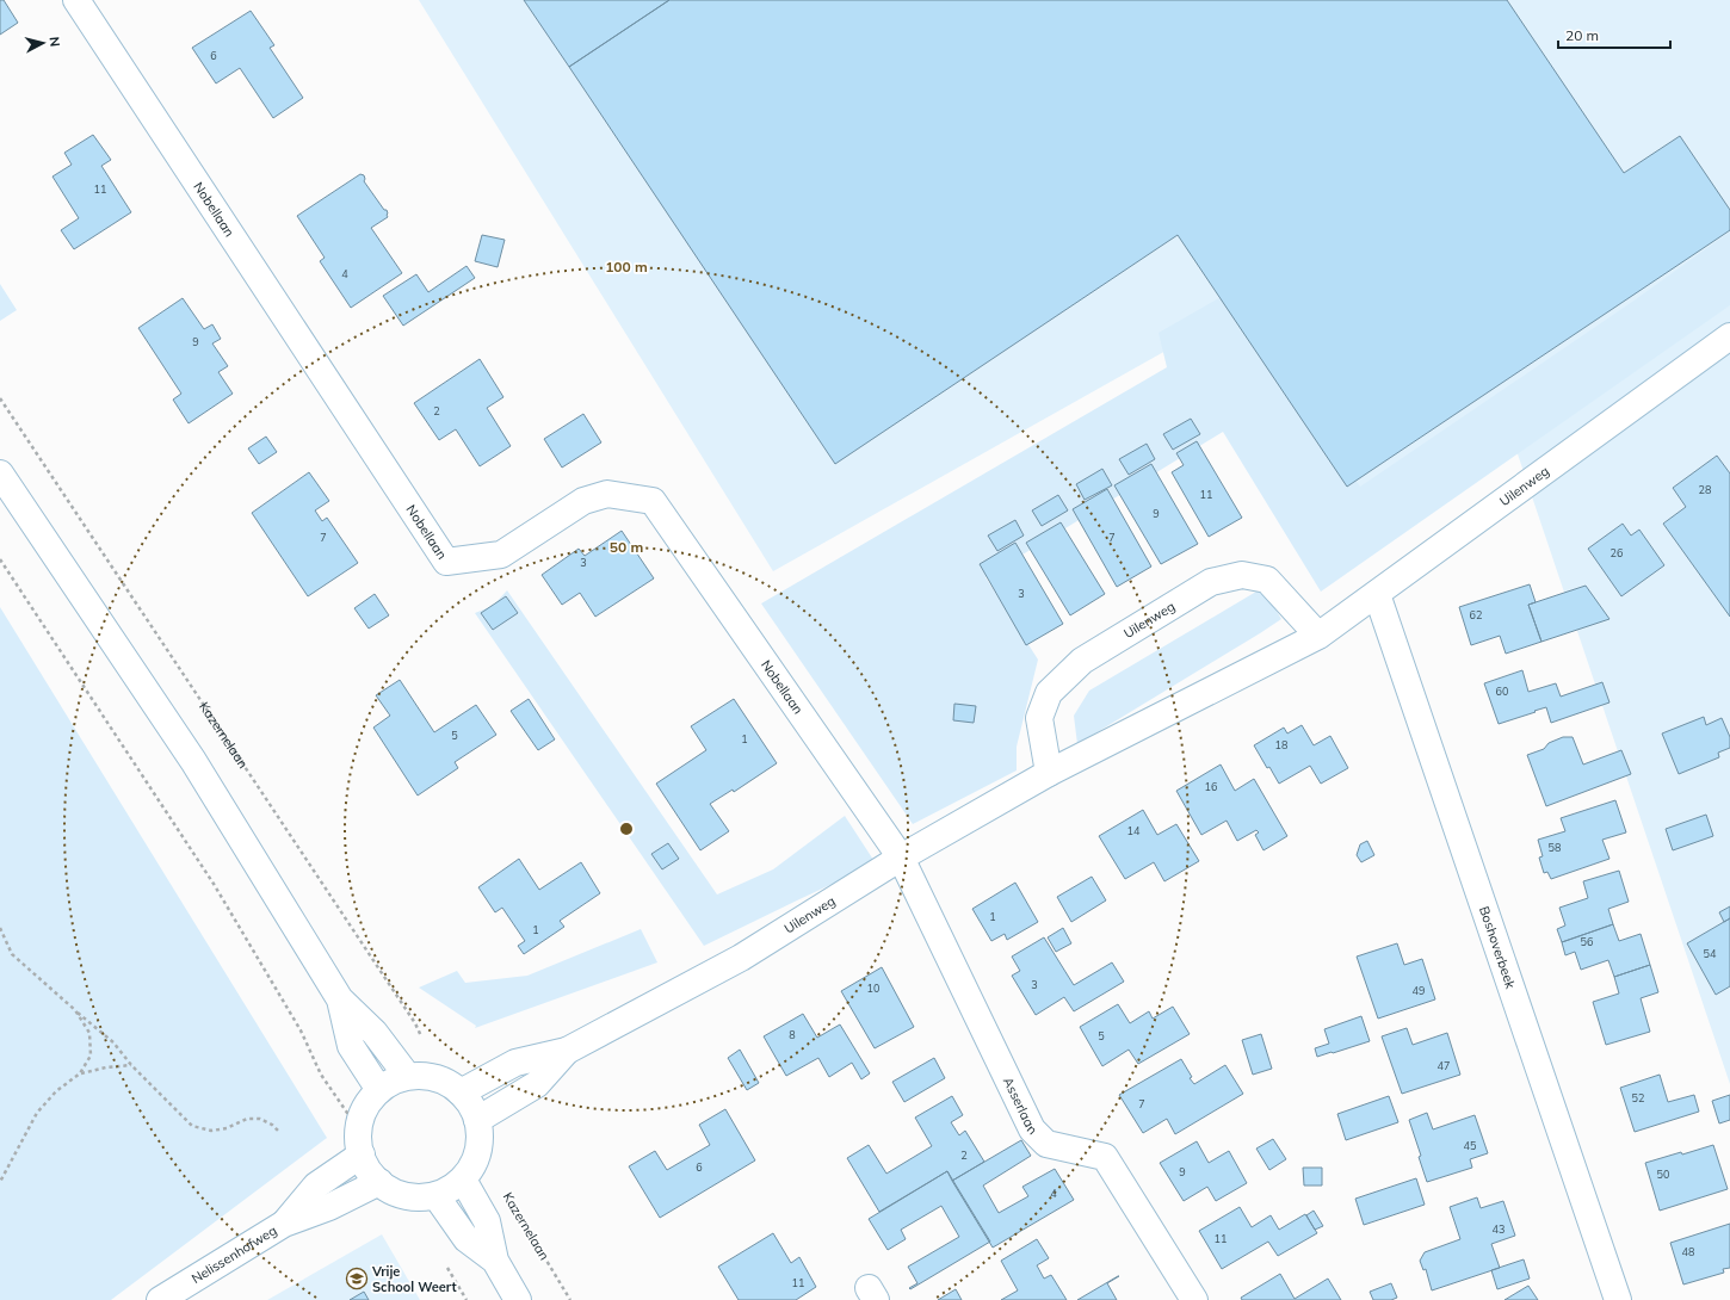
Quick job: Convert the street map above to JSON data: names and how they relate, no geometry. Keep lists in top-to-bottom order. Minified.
{"streets":{"street":["Nobellaan","Uilenweg","Boshoverbeek","Asserlaan","Nelissenhofweg"],"path":["Kazernelaan"]},"crossings":[["Nobellaan","Uilenweg"],["Nobellaan","Asserlaan"],["Uilenweg","Kazernelaan"],["Uilenweg","Boshoverbeek"],["Uilenweg","Asserlaan"],["Uilenweg","Nelissenhofweg"],["Kazernelaan","Nelissenhofweg"]],"places":{"school or university":["Vrije School Weert"]},"house_numbers":["6","11","4","9","2","28","11","9","7","7","26","3","3","62","60","5","1","18","16","14","58","1","1","56","54","3","10","49","8","5","47","52","7","45","2","6","9","50","4","43","11","48","11"],"scale_bar":"20 m","north":"right","rings":["100 m","50 m"]}
